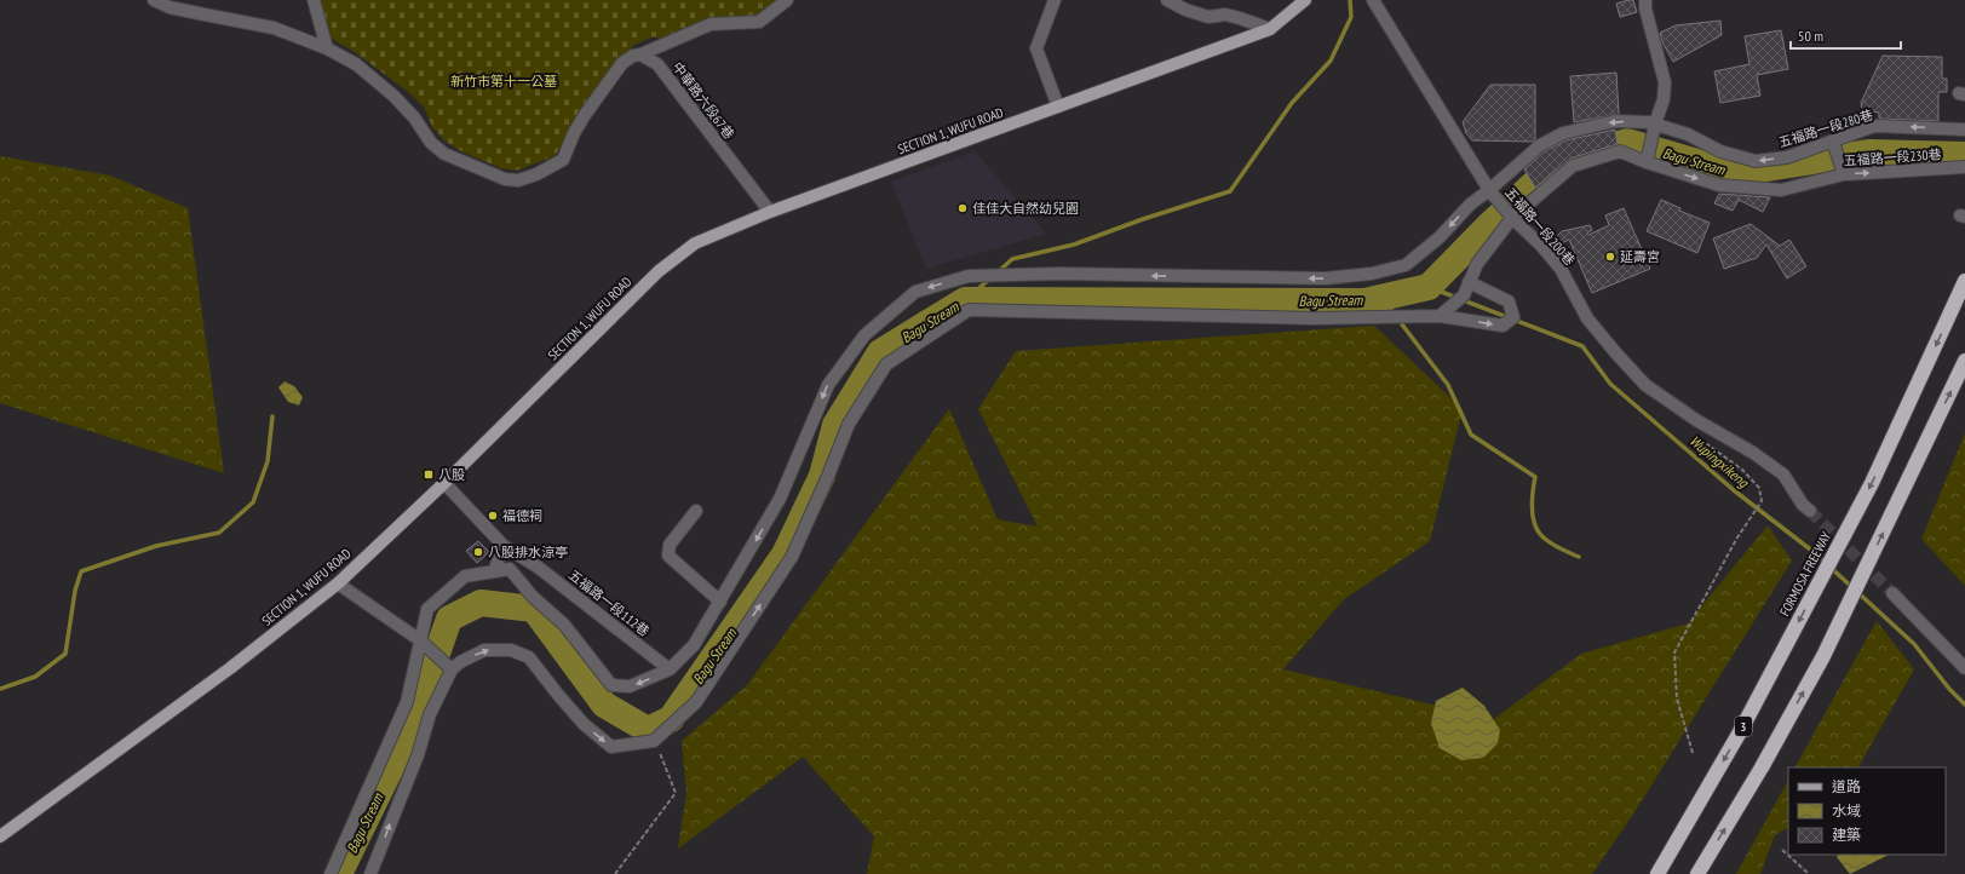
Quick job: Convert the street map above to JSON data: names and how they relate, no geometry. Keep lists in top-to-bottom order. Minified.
{"streets":{"highway":["FORMOSA FREEWAY","3"],"main road":["SECTION 1, WUFU ROAD"],"lane":["中華路六段67巷","五福路一段280巷","五福路一段230巷","五福路一段200巷","五福路一段112巷"]},"crossings":[["中華路六段67巷","SECTION 1, WUFU ROAD"],["五福路一段280巷","五福路一段200巷"],["五福路一段280巷","五福路一段112巷"],["SECTION 1, WUFU ROAD","五福路一段112巷"],["五福路一段230巷","五福路一段200巷"]],"one_way":["五福路一段280巷","五福路一段230巷"],"water":["Bagu Stream","Wupingxikeng"],"parks":["新竹市第十一公墓"],"places":{"other":["佳佳大自然幼兒園","延壽宮","福德祠","八股排水涼亭"],"transit":["八股"]},"legend":["道路","水域","建築"],"scale_bar":"50 m"}
